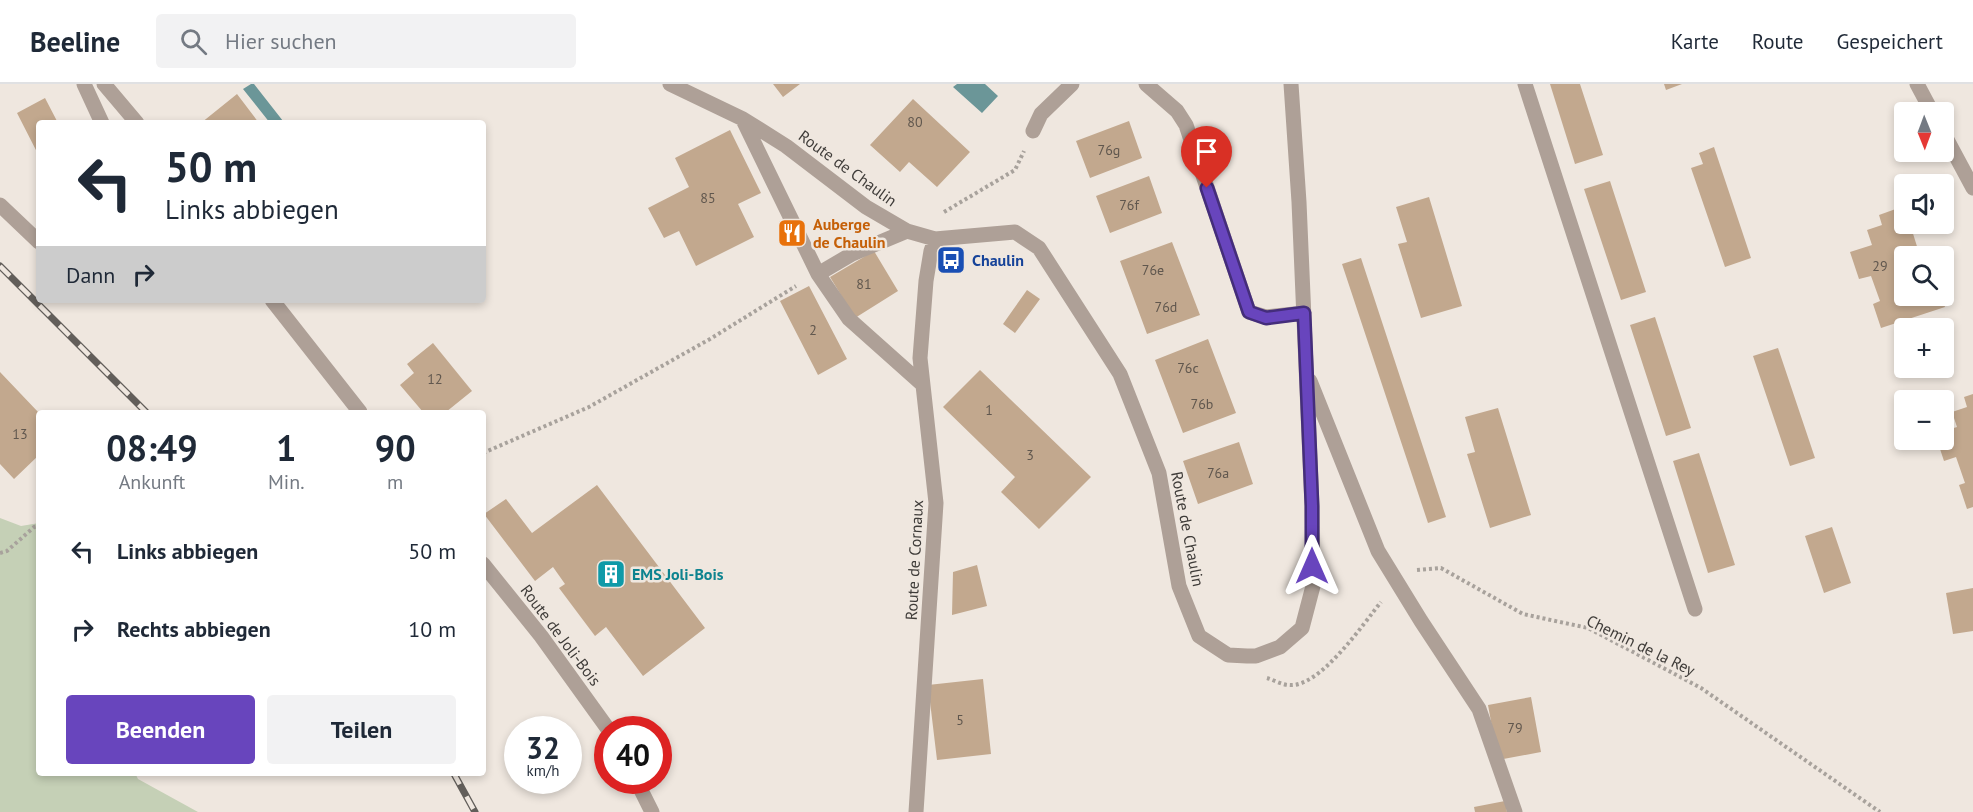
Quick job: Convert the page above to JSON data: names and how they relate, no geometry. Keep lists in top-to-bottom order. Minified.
{"streets":{"street":["Route de Chaulin","Route de Cornaux","Route de Joli-Bois"],"path":["Chemin de la Rey"]},"crossings":[["Route de Chaulin","Route de Cornaux"],["Route de Chaulin","Chemin de la Rey"]],"places":{"restaurant":["Auberge de Chaulin"],"bus stop":["Chaulin"],"building":["EMS Joli-Bois"]},"house_numbers":["80","76g","85","76f","29","76e","81","76d","2","76c","12","76b","1","13","3","76a","5","79"],"north":"bottom","page":{"header":"Beeline","search":"Hier suchen","nav":["Karte","Route","Gespeichert"],"map_buttons":["+","−"],"turn":["50 m","Links abbiegen"],"then":"Dann","eta":["08:49","Ankunft","1","Min.","90","m"],"list":[{"name":"Links abbiegen","value":"50 m"},{"name":"Rechts abbiegen","value":"10 m"}],"buttons":["Beenden","Teilen"],"speed":"32 km/h","limit":"40"}}
